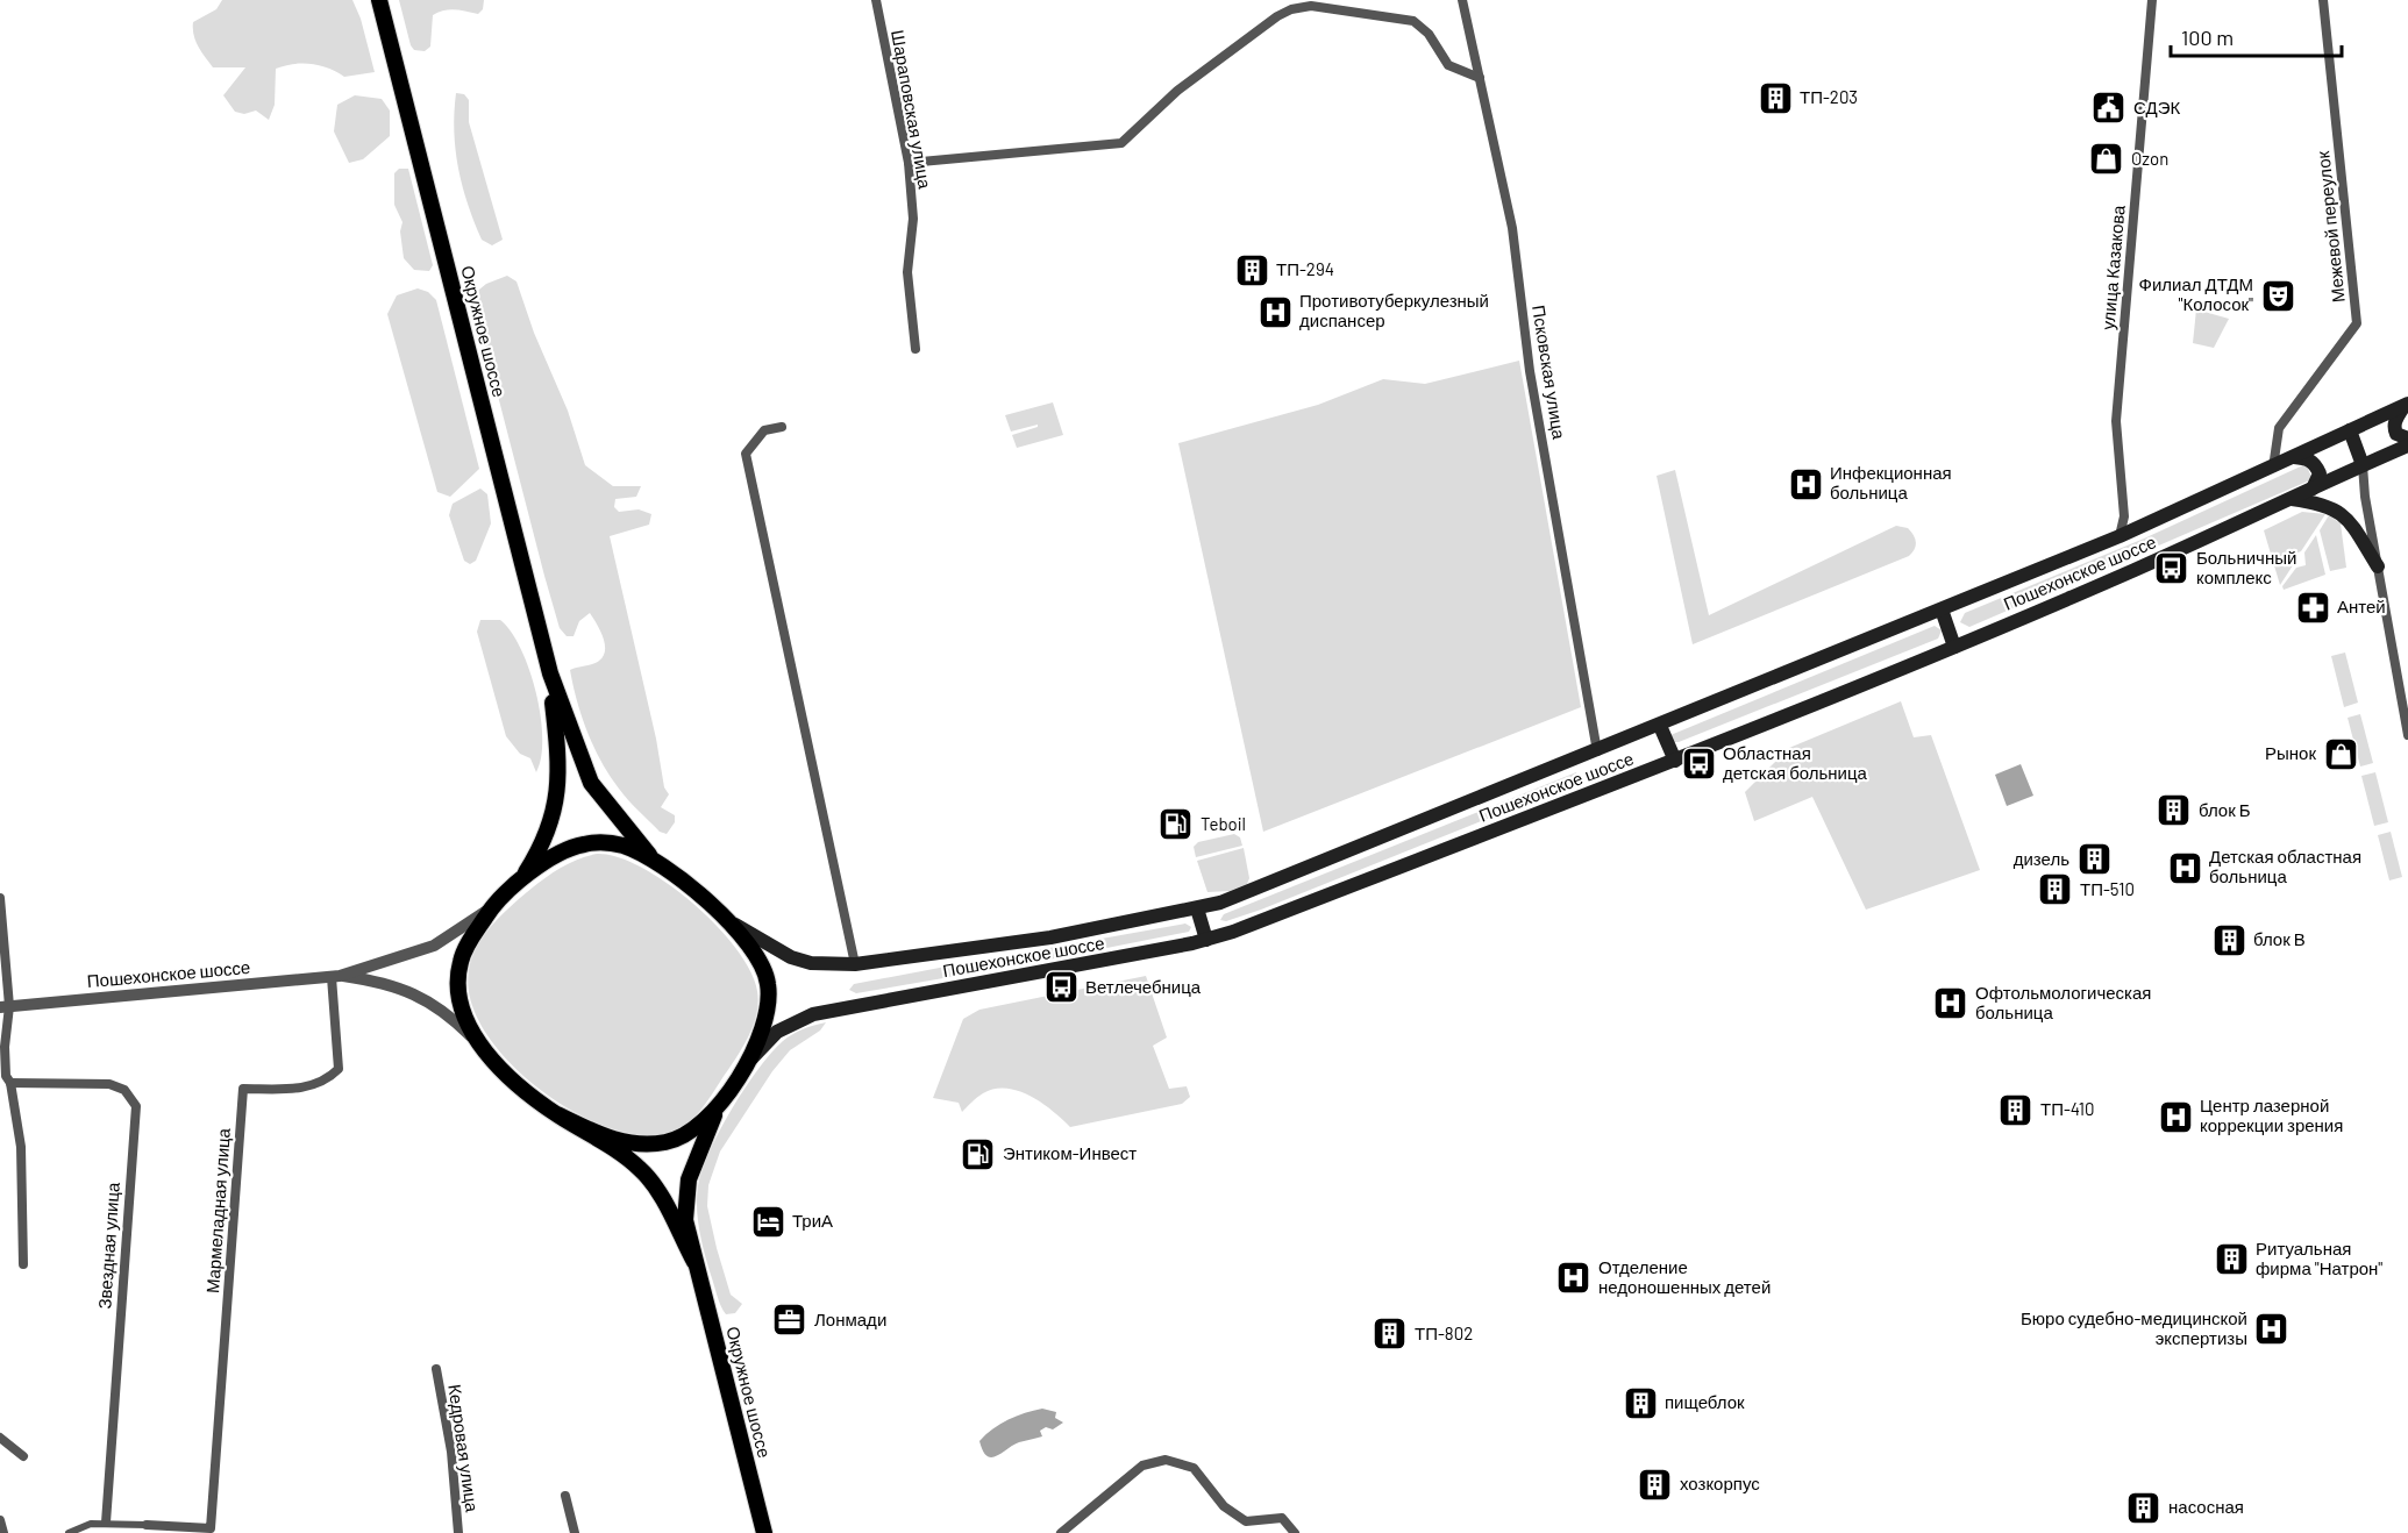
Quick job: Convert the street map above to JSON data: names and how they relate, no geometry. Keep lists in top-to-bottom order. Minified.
{"streets":{"main road":["Окружное шоссе","Пошехонское шоссе"],"street":["Шараповская улица","Межевой переулок","улица Казакова","Псковская улица","Мармеладная улица","Звездная улица","Кедровая улица"]},"crossings":[["Межевой переулок","Пошехонское шоссе"],["улица Казакова","Пошехонское шоссе"],["Окружное шоссе","Пошехонское шоссе"],["Псковская улица","Пошехонское шоссе"],["Пошехонское шоссе","Мармеладная улица"]],"places":{"building":["ТП-203","ТП-294","блок Б","дизель","ТП-510","блок В","ТП-410","Ритуальная фирма \"Натрон\"","ТП-802","пищеблок","хозкорпус","насосная"],"public building":["СДЭК"],"shop":["Ozon","Рынок"],"theatre":["Филиал ДТДМ \"Колосок\""],"hospital":["Противотуберкулезный диспансер","Инфекционная больница","Детская областная больница","Офтольмологическая больница","Центр лазерной коррекции зрения","Отделение недоношенных детей","Бюро судебно-медицинской экспертизы"],"bus stop":["Больничный комплекс","Областная детская больница","Ветлечебница"],"pharmacy":["Антей"],"fuel station":["Teboil","Энтиком-Инвест"],"hotel":["ТриА"],"office":["Лонмади"]},"scale_bar":"100 m"}
